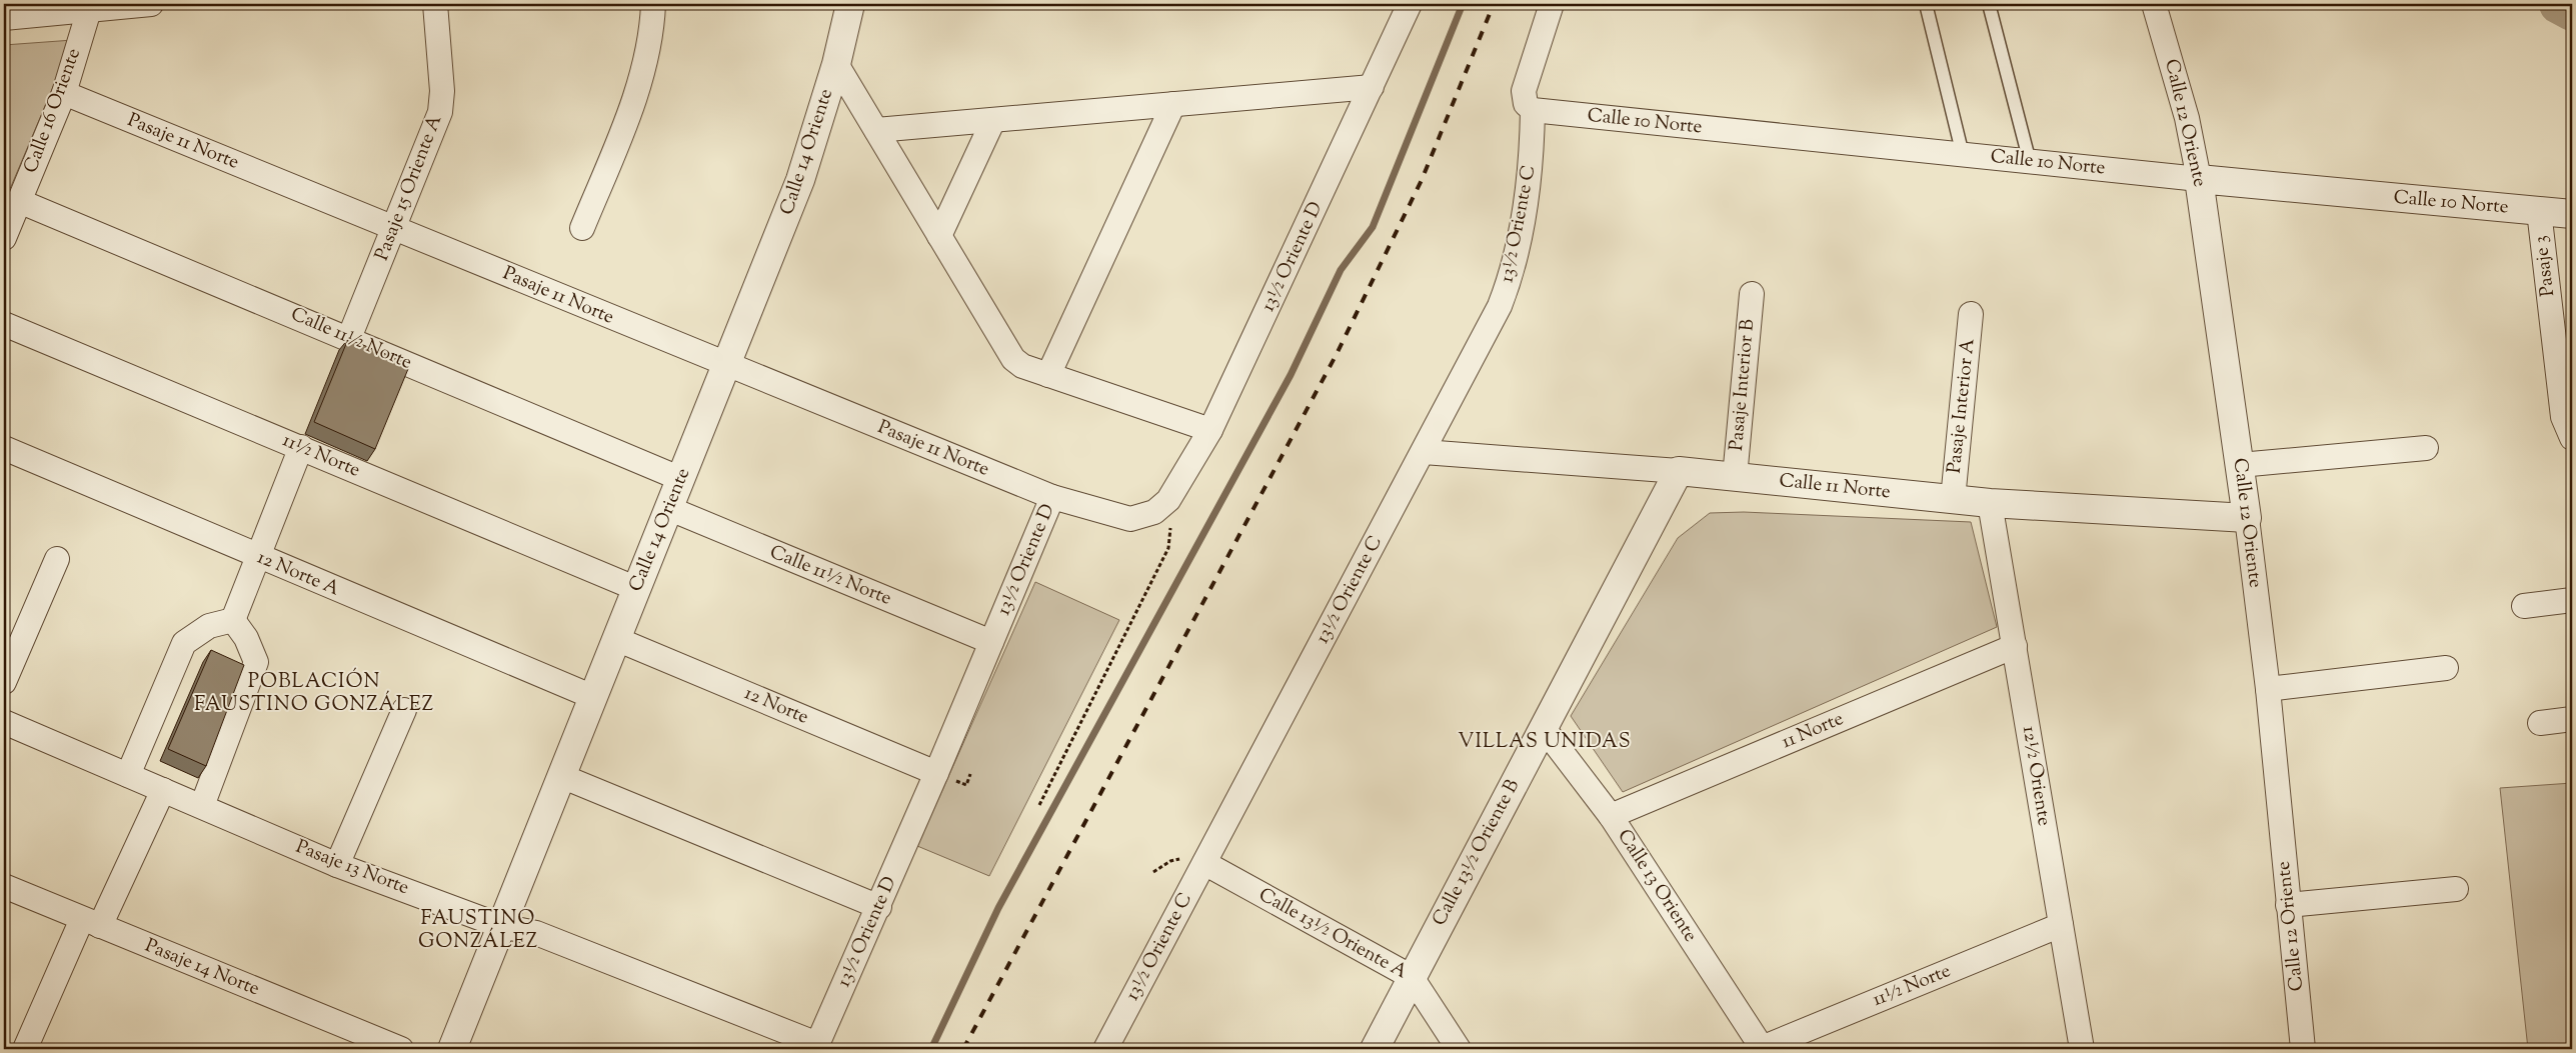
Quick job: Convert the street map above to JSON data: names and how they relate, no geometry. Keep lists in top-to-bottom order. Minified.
{"streets":{"street":["Calle 16 Oriente","Calle 10 Norte","Calle 12 Oriente","Pasaje 11 Norte","Calle 14 Oriente","Pasaje 15 Oriente A","13½ Oriente C","13½ Oriente D","Pasaje 3","Calle 11½ Norte","Pasaje Interior B","Pasaje Interior A","11½ Norte","Calle 11 Norte","12 Norte A","12 Norte","11 Norte","12½ Oriente","Calle 13½ Oriente B","Pasaje 13 Norte","Calle 13 Oriente","Calle 13½ Oriente A","Pasaje 14 Norte"]},"crossings":[["Calle 16 Oriente","Pasaje 11 Norte"],["Calle 16 Oriente","Calle 11½ Norte"],["Calle 10 Norte","Calle 12 Oriente"],["Calle 10 Norte","13½ Oriente C"],["Calle 10 Norte","Pasaje 3"],["Calle 12 Oriente","Calle 11 Norte"],["Pasaje 11 Norte","Calle 14 Oriente"],["Pasaje 11 Norte","Pasaje 15 Oriente A"],["Pasaje 11 Norte","13½ Oriente D"],["Calle 14 Oriente","Calle 11½ Norte"],["Calle 14 Oriente","11½ Norte"],["Calle 14 Oriente","12 Norte A"],["Calle 14 Oriente","12 Norte"],["Calle 14 Oriente","Pasaje 13 Norte"],["Pasaje 15 Oriente A","Calle 11½ Norte"],["13½ Oriente C","Calle 11 Norte"],["13½ Oriente C","Calle 13½ Oriente A"],["13½ Oriente D","Calle 11½ Norte"],["13½ Oriente D","12 Norte"],["13½ Oriente D","Pasaje 13 Norte"],["Pasaje Interior B","Calle 11 Norte"],["Pasaje Interior A","Calle 11 Norte"],["11½ Norte","12½ Oriente"],["11½ Norte","Calle 13 Oriente"],["Calle 11 Norte","12½ Oriente"],["Calle 11 Norte","Calle 13½ Oriente B"],["11 Norte","12½ Oriente"],["11 Norte","Calle 13 Oriente"],["Calle 13½ Oriente B","Calle 13 Oriente"],["Calle 13½ Oriente B","Calle 13½ Oriente A"]],"districts":["POBLACIÓN FAUSTINO GONZÁLEZ","VILLAS UNIDAS","FAUSTINO GONZÁLEZ"]}
